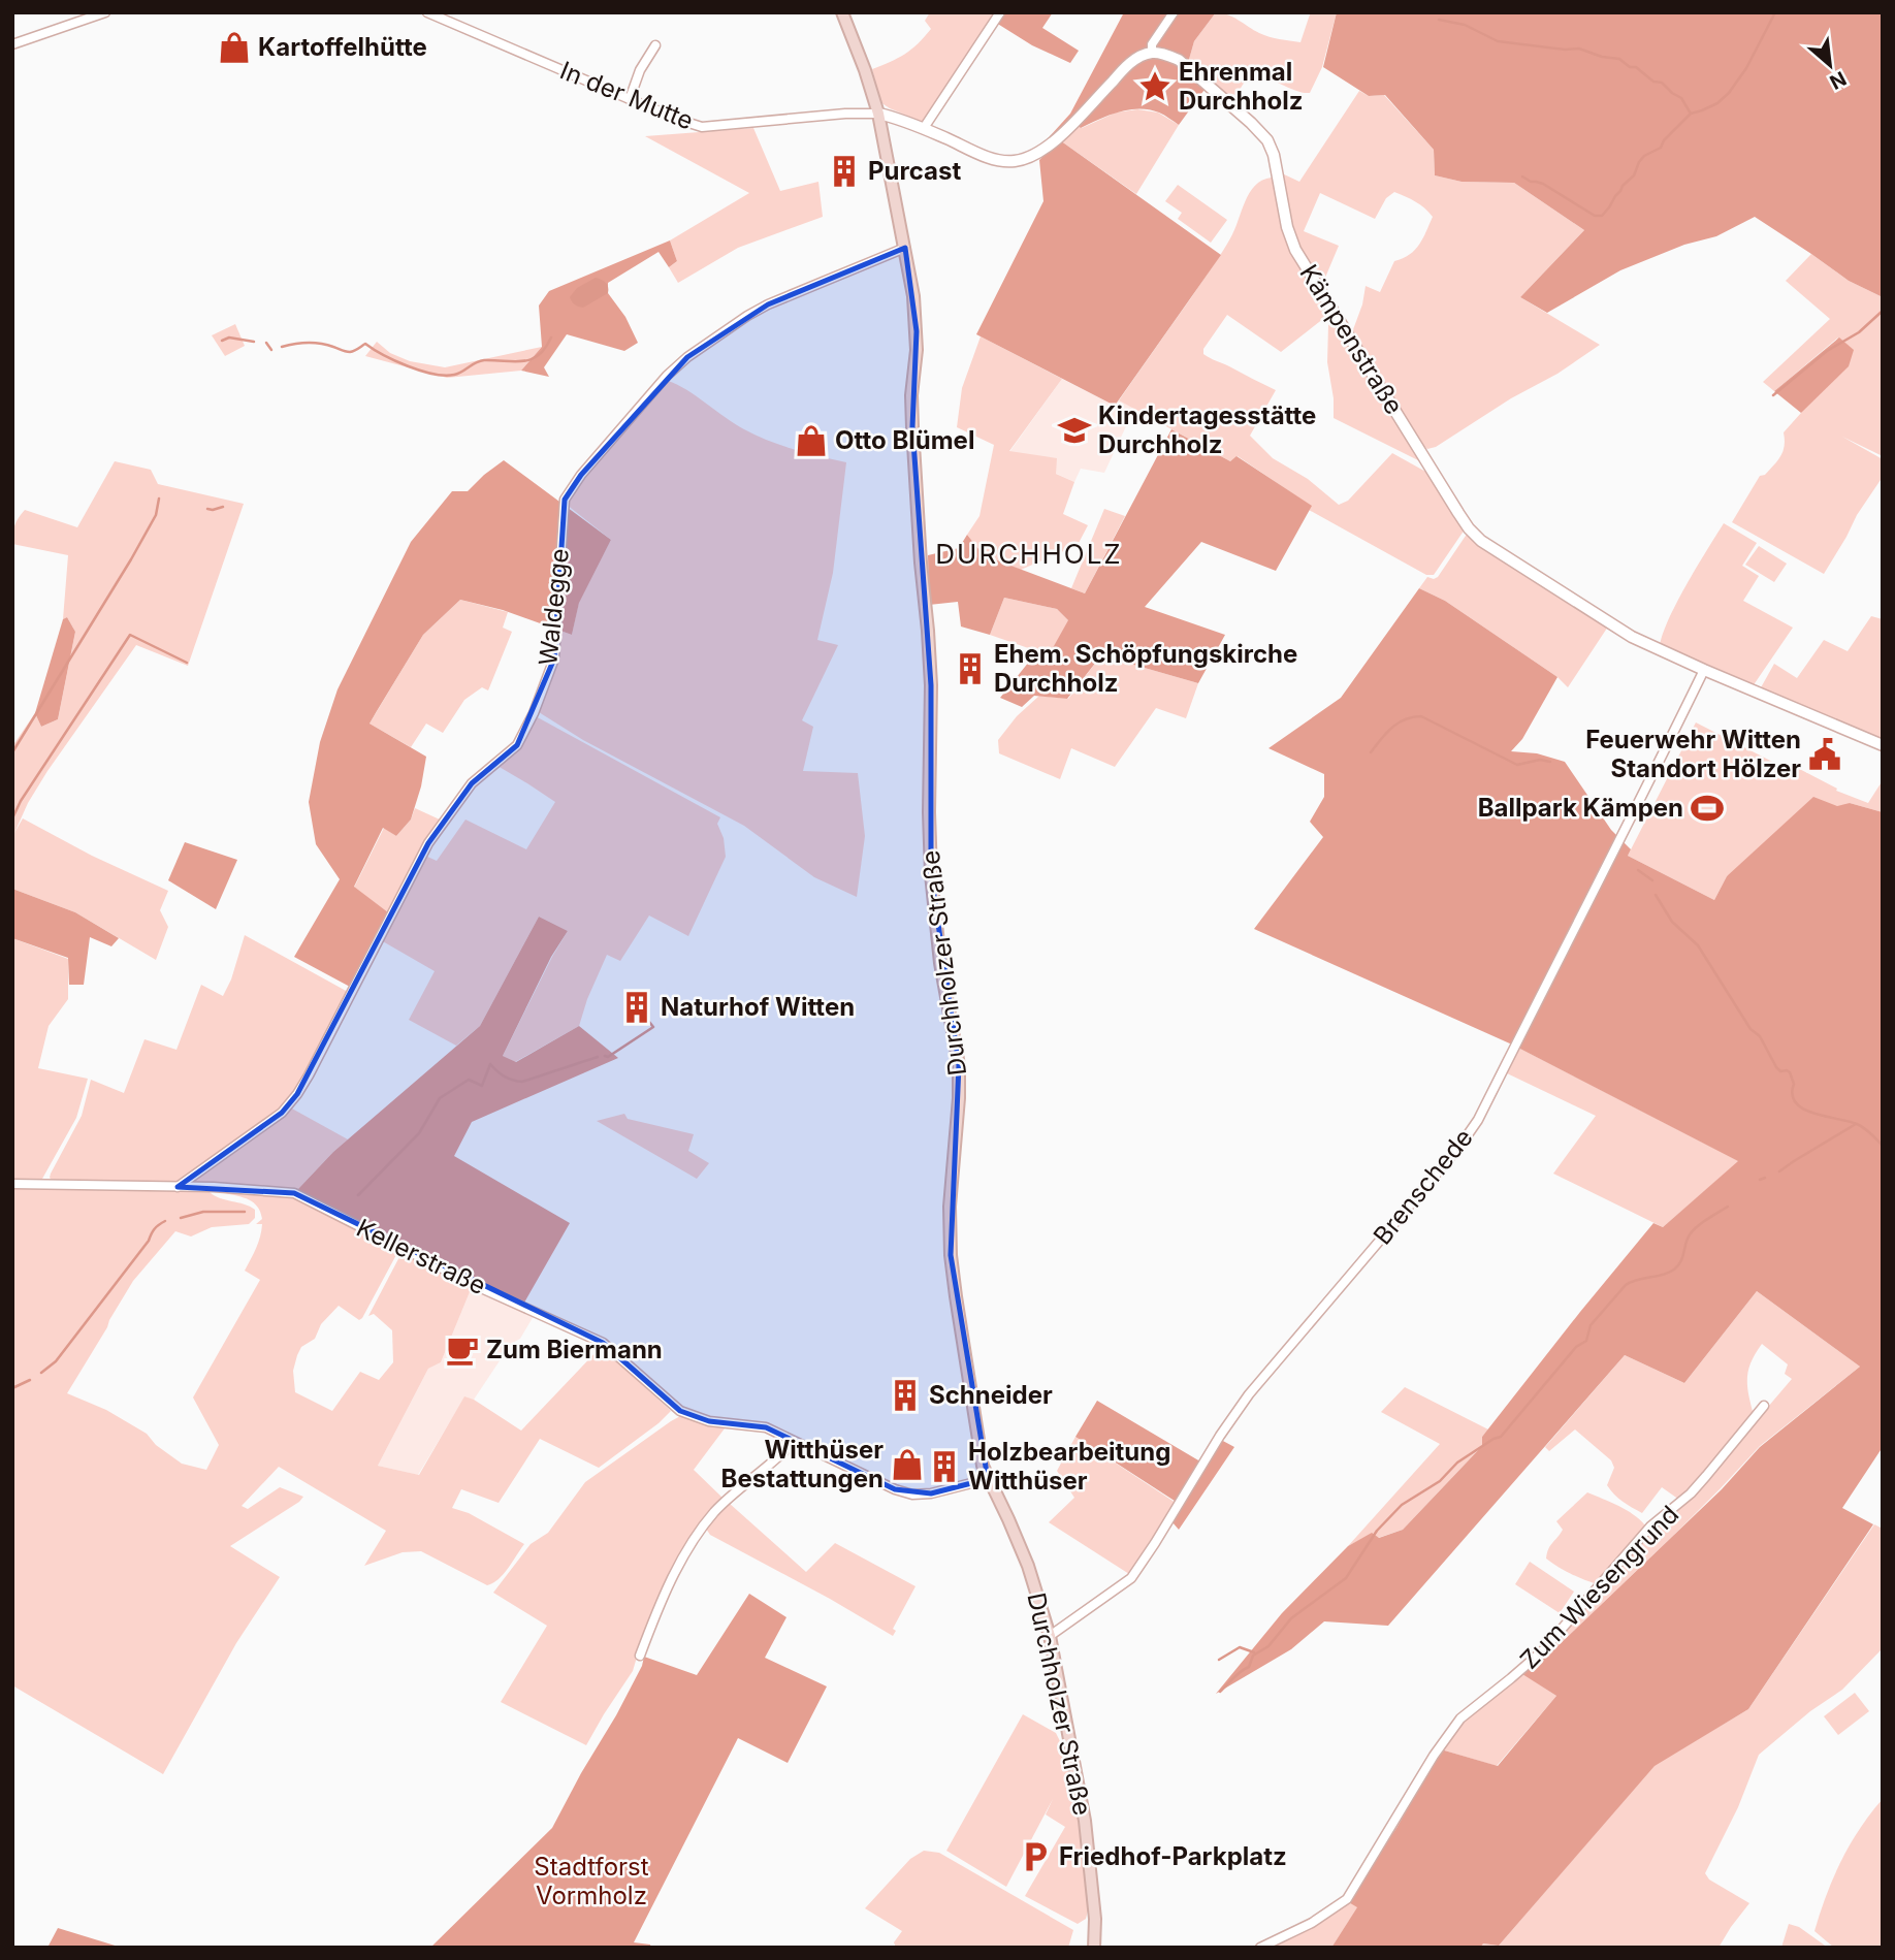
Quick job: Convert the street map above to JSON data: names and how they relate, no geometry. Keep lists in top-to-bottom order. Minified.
{"streets":{"main road":["Durchholzer Straße"],"street":["In der Mutte","Kämpenstraße","Waldegge","Brenschede","Kellerstraße","Zum Wiesengrund"]},"crossings":[["In der Mutte","Durchholzer Straße"],["Kämpenstraße","Brenschede"],["Waldegge","Durchholzer Straße"],["Waldegge","Kellerstraße"],["Durchholzer Straße","Brenschede"],["Durchholzer Straße","Kellerstraße"]],"districts":["DURCHHOLZ"],"parks":["Stadtforst Vormholz"],"places":{"shop":["Kartoffelhütte","Otto Blümel","Witthüser Bestattungen"],"place":["Ehrenmal Durchholz"],"building":["Purcast","Ehem. Schöpfungskirche Durchholz","Naturhof Witten","Schneider","Holzbearbeitung Witthüser"],"school or university":["Kindertagesstätte Durchholz"],"public building":["Feuerwehr Witten Standort Hölzer"],"sports":["Ballpark Kämpen"],"cafe":["Zum Biermann"],"parking":["Friedhof-Parkplatz"]},"north":"bottom right"}
